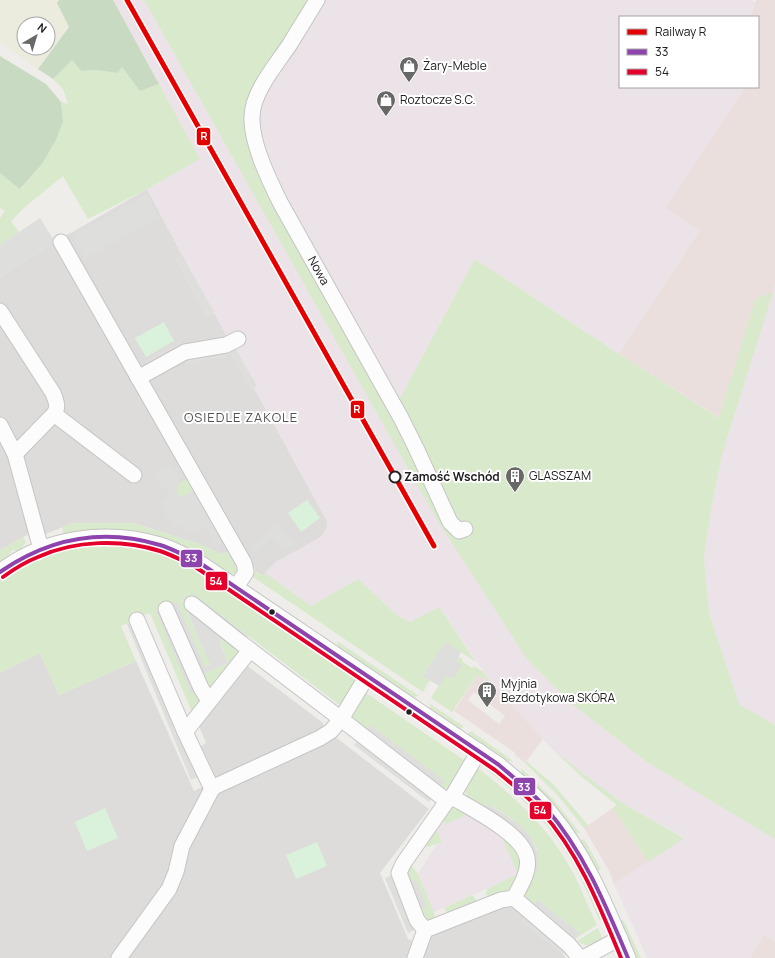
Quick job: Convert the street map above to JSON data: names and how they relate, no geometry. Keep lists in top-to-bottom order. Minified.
{"streets":{"street":["Nowa"]},"districts":["OSIEDLE ZAKOLE"],"places":{"shop":["Żary-Meble","Roztocze S.C."],"other":["Zamość Wschód"],"building":["GLASSZAM","Myjnia Bezdotykowa SKÓRA"]},"lines":["rail line R","transit line 33","transit line 54"],"legend":["Railway R","33","54"],"north":"top right"}
